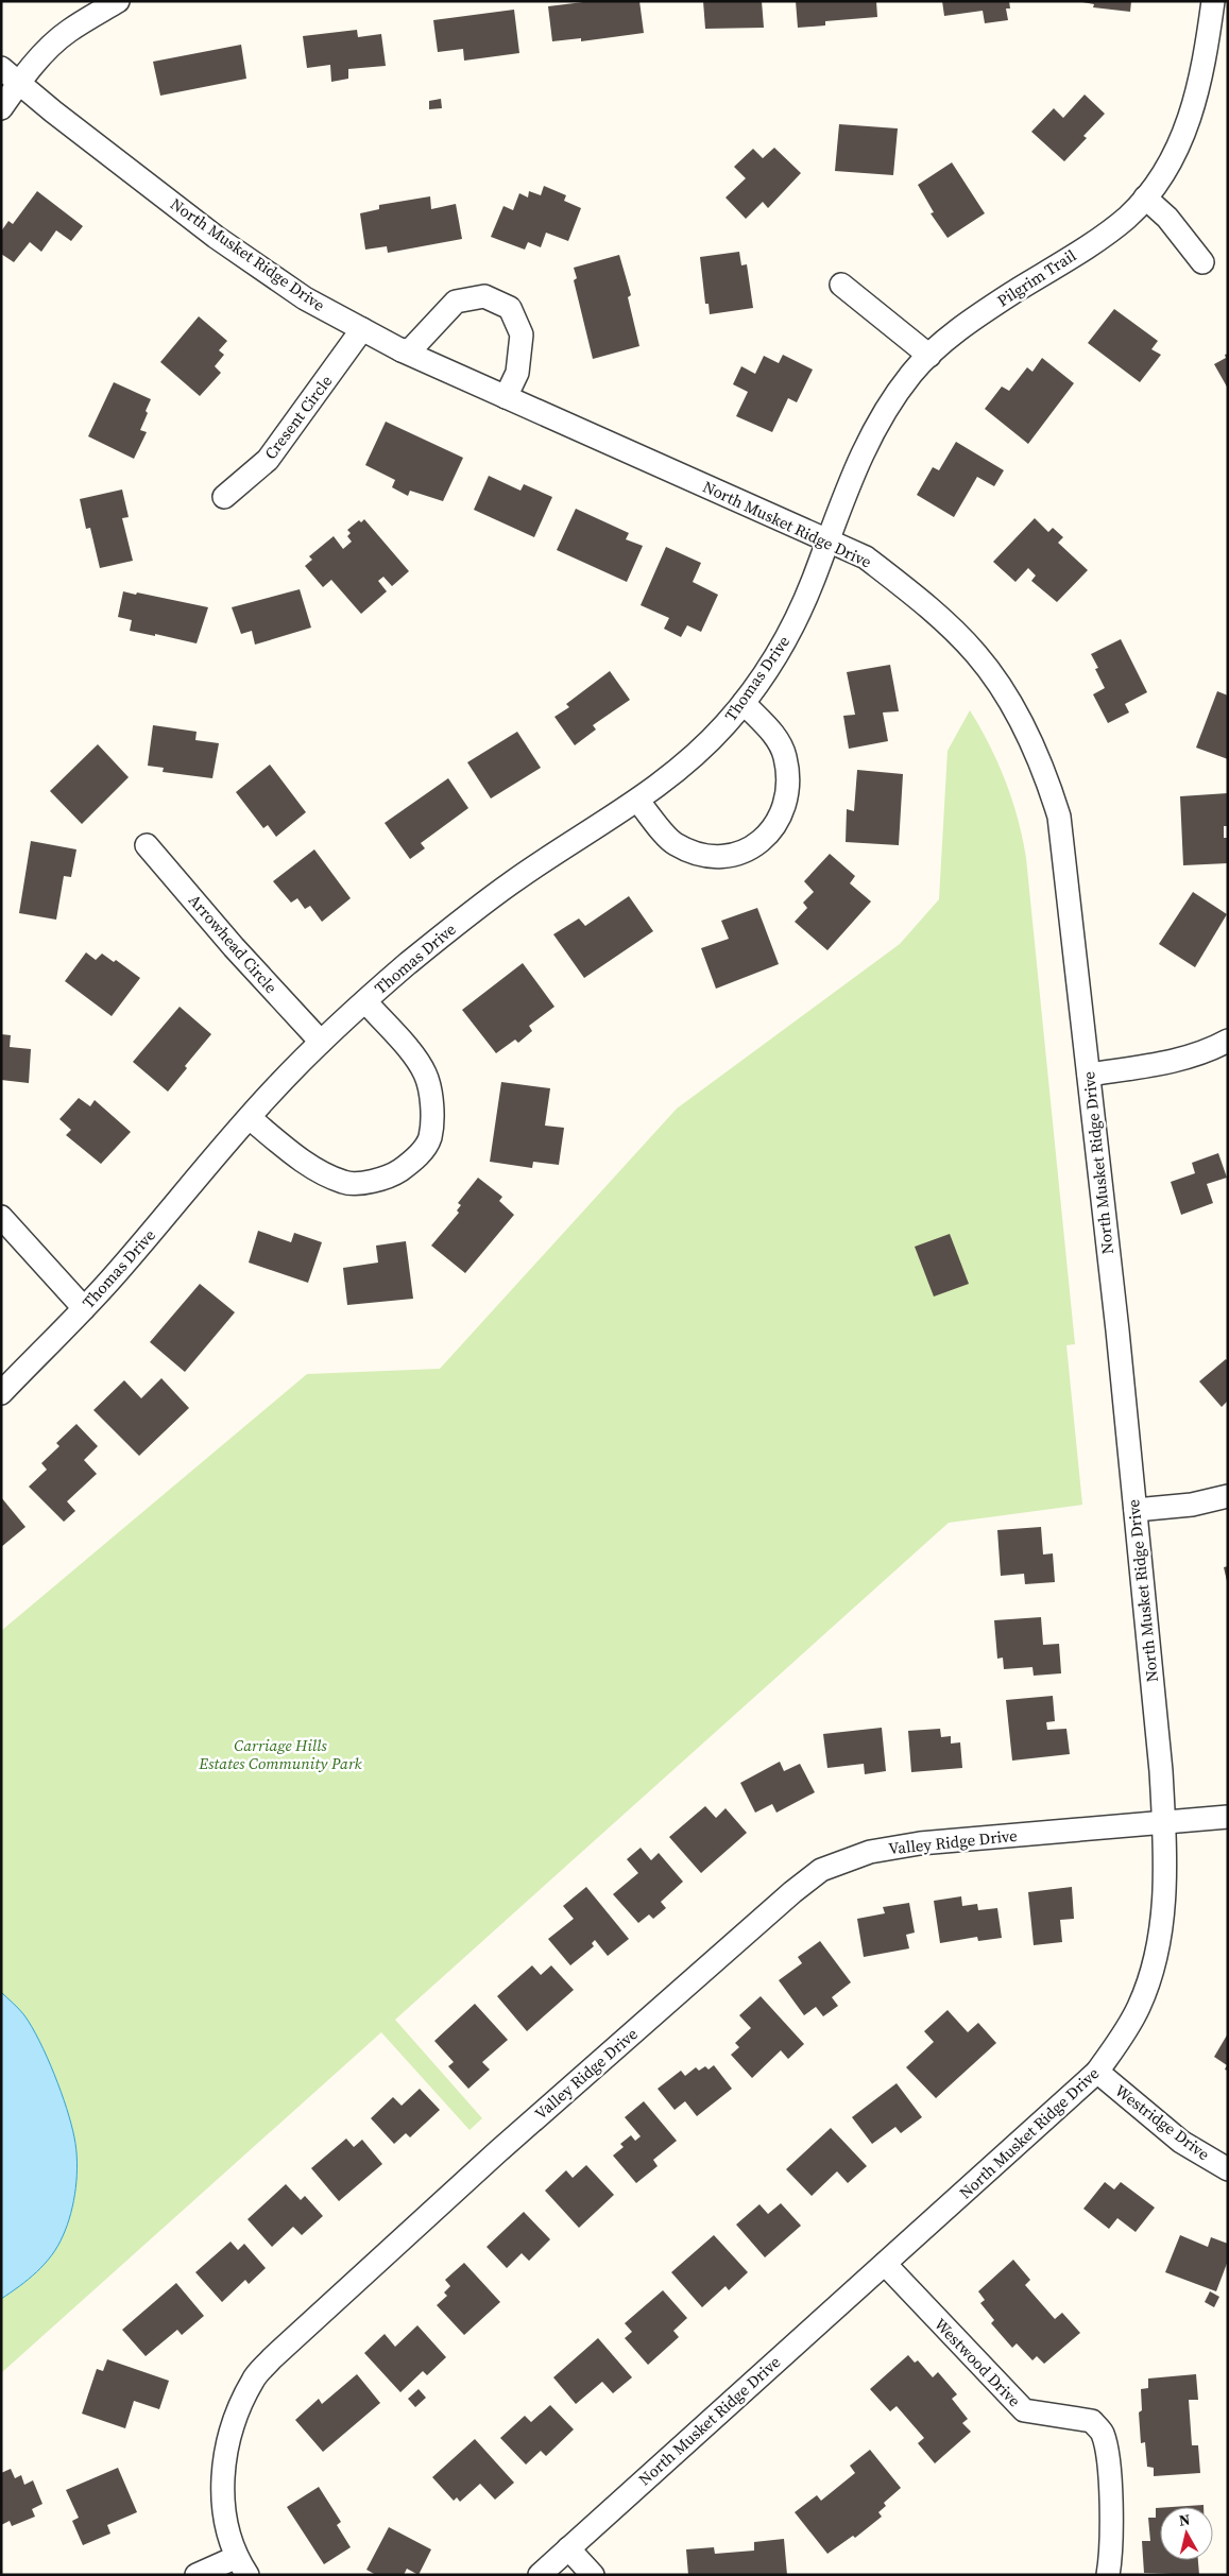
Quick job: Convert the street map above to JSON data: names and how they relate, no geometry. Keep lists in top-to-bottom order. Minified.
{"streets":{"street":["North Musket Ridge Drive","Pilgrim Trail","Cresent Circle","Thomas Drive","Arrowhead Circle","Valley Ridge Drive","Westridge Drive","Westwood Drive"]},"crossings":[["North Musket Ridge Drive","Pilgrim Trail"],["North Musket Ridge Drive","Cresent Circle"],["North Musket Ridge Drive","Thomas Drive"],["North Musket Ridge Drive","Valley Ridge Drive"],["North Musket Ridge Drive","Westridge Drive"],["North Musket Ridge Drive","Westwood Drive"],["Pilgrim Trail","Thomas Drive"],["Thomas Drive","Arrowhead Circle"]],"parks":["Carriage Hills Estates Community Park"],"north":"top"}
